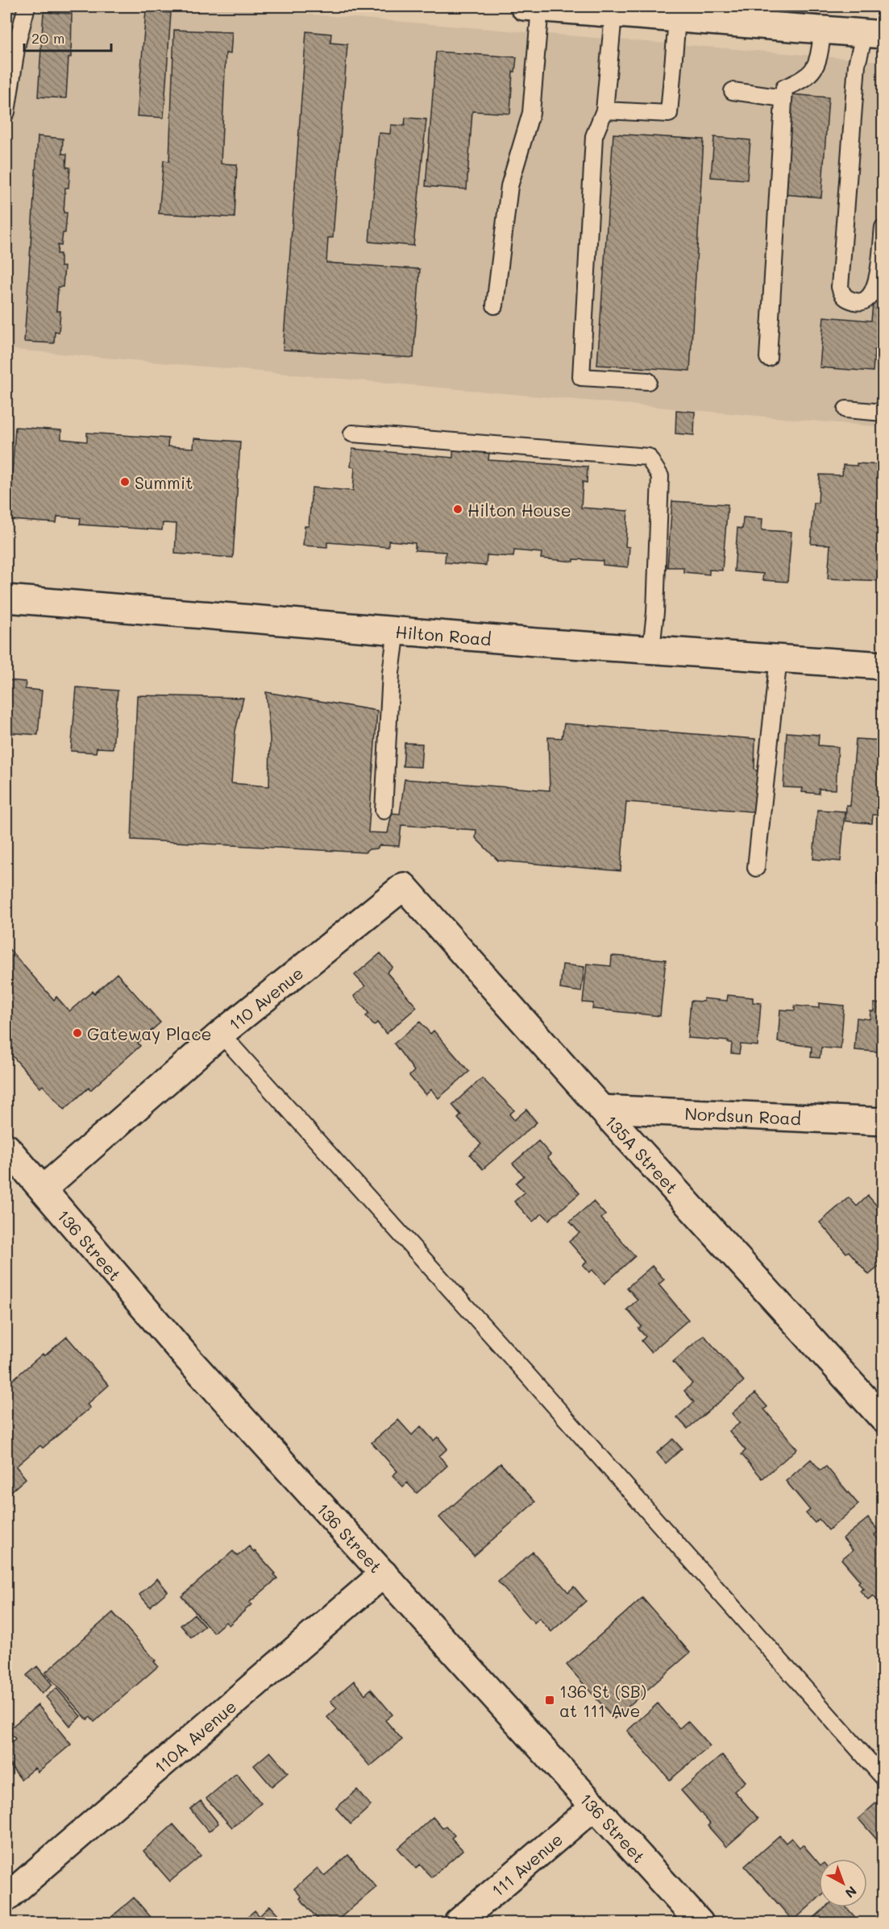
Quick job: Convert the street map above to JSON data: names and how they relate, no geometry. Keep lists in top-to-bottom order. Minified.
{"streets":{"street":["Hilton Road","110 Avenue","Nordsun Road","135A Street","136 Street","110A Avenue","111 Avenue"]},"crossings":[["110 Avenue","135A Street"],["110 Avenue","136 Street"],["Nordsun Road","135A Street"],["136 Street","110A Avenue"],["136 Street","111 Avenue"]],"places":{"other":["Summit","Hilton House","Gateway Place"],"transit":["136 St (SB) at 111 Ave"]},"scale_bar":"20 m","north":"bottom right"}
